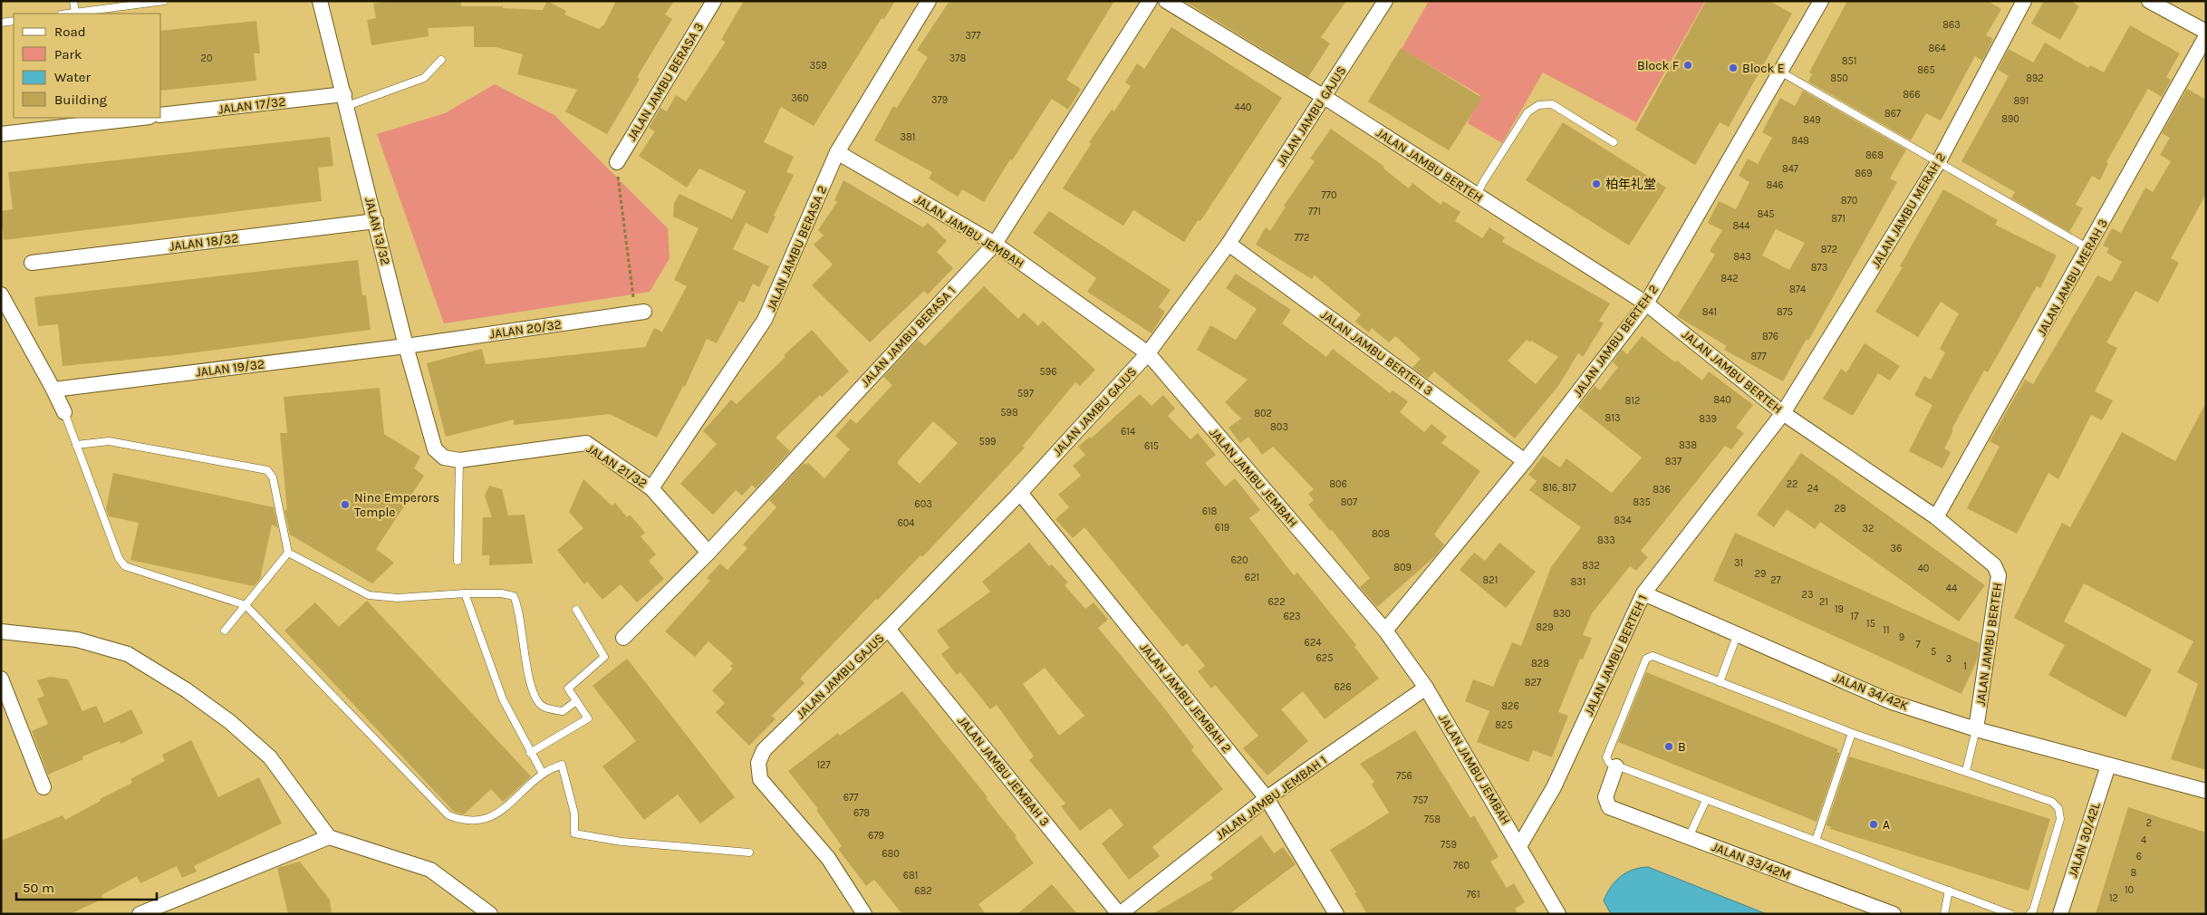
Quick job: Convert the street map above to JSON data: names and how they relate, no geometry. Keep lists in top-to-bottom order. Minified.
{"streets":{"street":["JALAN JAMBU BERASA 3","JALAN 17/32","JALAN JAMBU GAJUS","JALAN JAMBU BERTEH","JALAN JAMBU MERAH 2","JALAN 13/32","JALAN JAMBU JEMBAH","JALAN 18/32","JALAN JAMBU BERASA 2","JALAN JAMBU MERAH 3","JALAN 20/32","JALAN JAMBU BERASA 1","JALAN JAMBU BERTEH 2","JALAN JAMBU BERTEH 3","JALAN 19/32","JALAN 21/32","JALAN JAMBU BERTEH 1","JALAN 34/42K","JALAN JAMBU JEMBAH 2","JALAN JAMBU JEMBAH 3","JALAN JAMBU JEMBAH 1","JALAN 30/42L","JALAN 33/42M"]},"crossings":[["JALAN 17/32","JALAN 13/32"],["JALAN JAMBU GAJUS","JALAN JAMBU BERTEH"],["JALAN JAMBU GAJUS","JALAN JAMBU JEMBAH"],["JALAN JAMBU GAJUS","JALAN JAMBU BERTEH 3"],["JALAN JAMBU GAJUS","JALAN JAMBU JEMBAH 2"],["JALAN JAMBU GAJUS","JALAN JAMBU JEMBAH 3"],["JALAN JAMBU BERTEH","JALAN JAMBU MERAH 2"],["JALAN JAMBU BERTEH","JALAN JAMBU MERAH 3"],["JALAN JAMBU BERTEH","JALAN JAMBU BERTEH 2"],["JALAN JAMBU BERTEH","JALAN JAMBU BERTEH 1"],["JALAN JAMBU BERTEH","JALAN 34/42K"],["JALAN JAMBU MERAH 2","JALAN JAMBU BERTEH 1"],["JALAN 13/32","JALAN 18/32"],["JALAN 13/32","JALAN 20/32"],["JALAN 13/32","JALAN 19/32"],["JALAN 13/32","JALAN 21/32"],["JALAN JAMBU JEMBAH","JALAN JAMBU BERASA 2"],["JALAN JAMBU JEMBAH","JALAN JAMBU BERASA 1"],["JALAN JAMBU JEMBAH","JALAN JAMBU BERTEH 2"],["JALAN JAMBU JEMBAH","JALAN JAMBU BERTEH 1"],["JALAN JAMBU JEMBAH","JALAN JAMBU JEMBAH 1"],["JALAN JAMBU BERASA 2","JALAN 21/32"],["JALAN 20/32","JALAN 19/32"],["JALAN JAMBU BERASA 1","JALAN 21/32"],["JALAN JAMBU BERTEH 2","JALAN JAMBU BERTEH 3"],["JALAN JAMBU BERTEH 1","JALAN 34/42K"],["JALAN 34/42K","JALAN 30/42L"],["JALAN JAMBU JEMBAH 2","JALAN JAMBU JEMBAH 1"],["JALAN JAMBU JEMBAH 3","JALAN JAMBU JEMBAH 1"]],"places":["Block F","Block E","柏年礼堂","Nine Emperors Temple","B","A"],"house_numbers":["863","377","864","20","378","851","359","865","850","892","866","360","379","891","440","867","890","849","381","848","868","847","869","846","770","870","771","845","871","844","772","872","843","873","842","874","841","875","876","877","596","597","840","812","598","802","813","839","803","614","599","838","615","837","806","22","816, 817","24","836","807","835","603","28","618","834","604","619","32","808","833","36","620","31","832","809","40","29","621","821","27","831","44","23","622","21","19","830","623","17","15","829","11","9","624","7","5","625","3","828","1","827","626","826","825","127","756","677","757","678","758","2","679","4","759","680","6","760","8","681","10","682","761","12"],"legend":["Road","Park","Water","Building"],"scale_bar":"50 m"}
